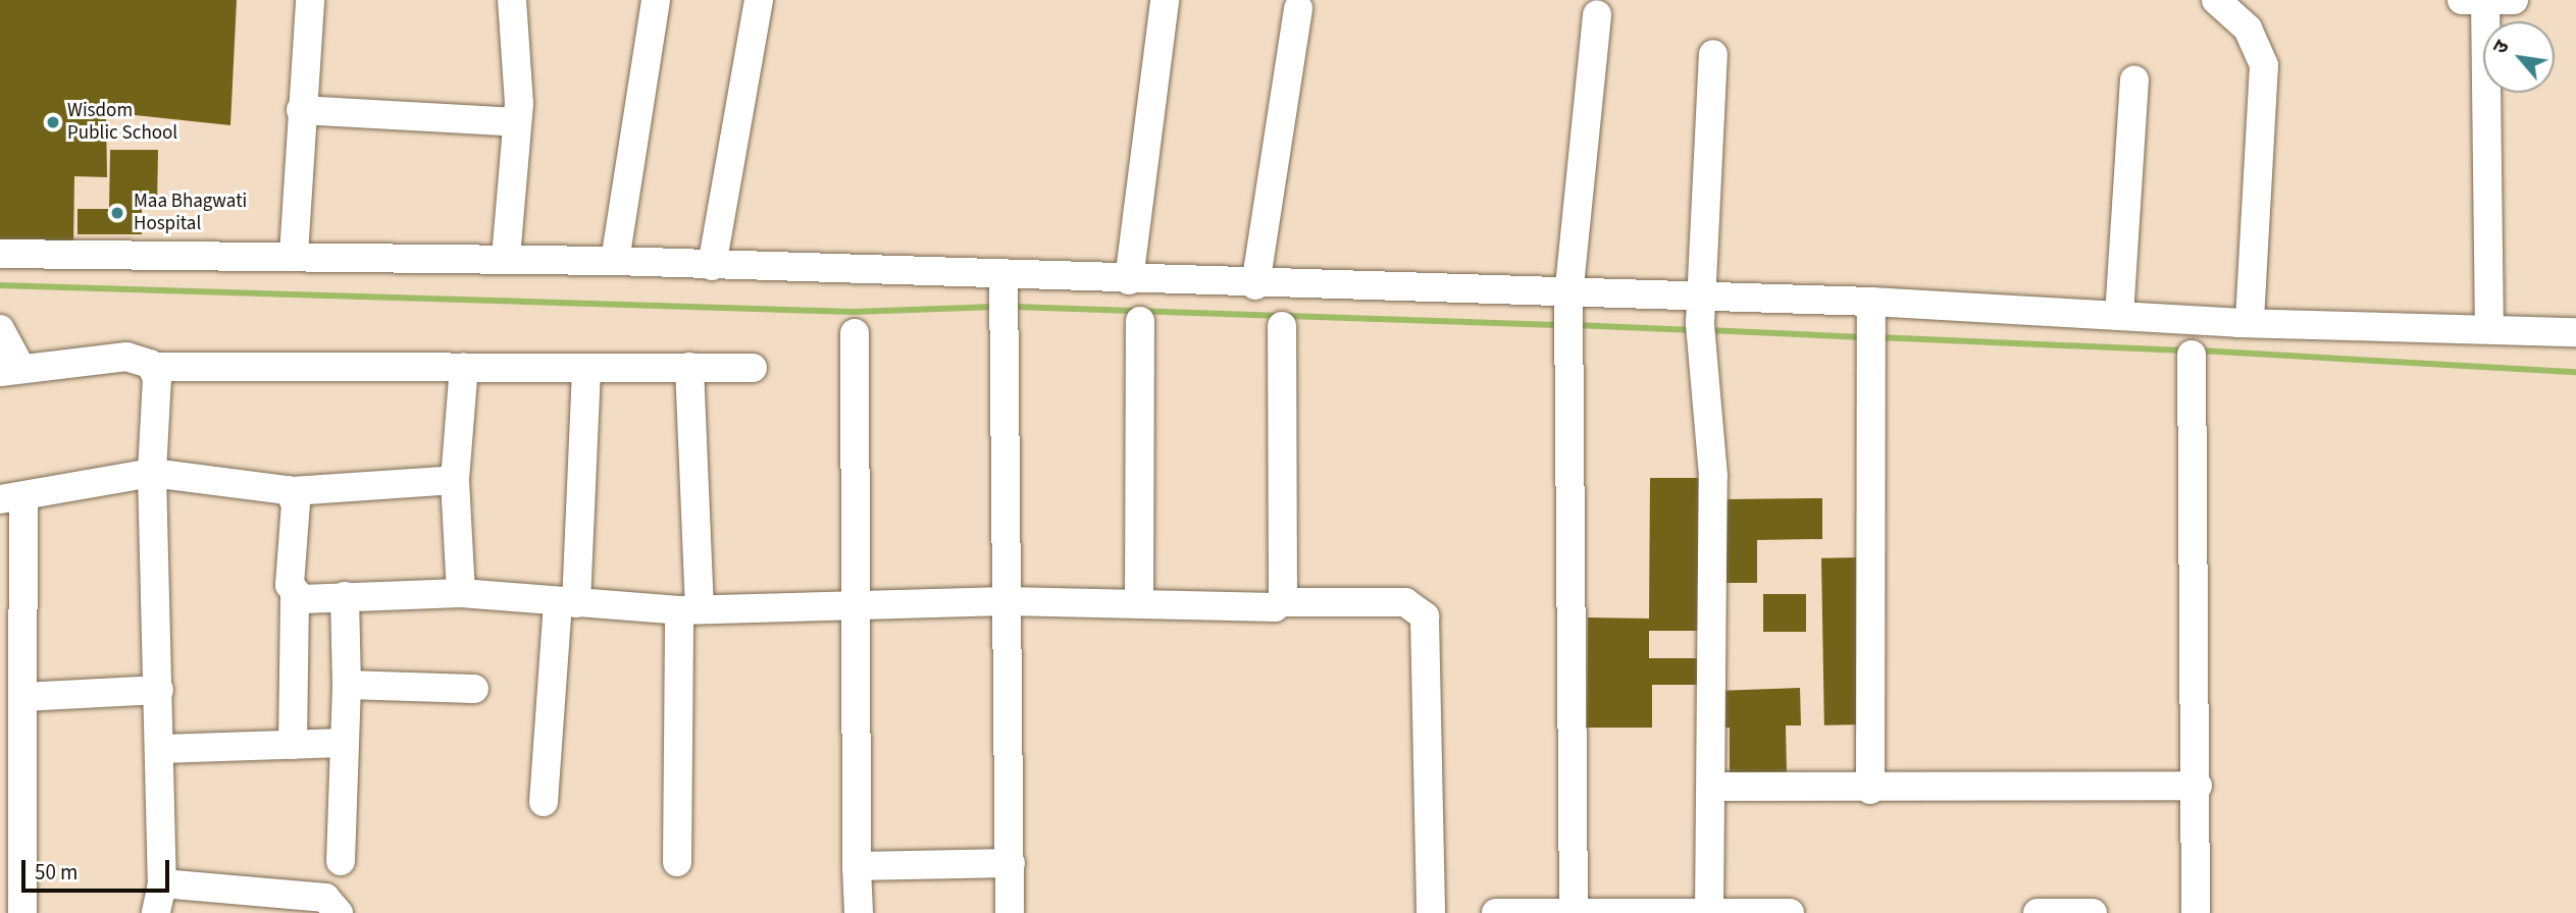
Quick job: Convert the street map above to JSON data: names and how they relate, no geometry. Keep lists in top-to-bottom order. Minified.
{"places":["Wisdom Public School","Maa Bhagwati Hospital"],"scale_bar":"50 m","north":"top left"}
